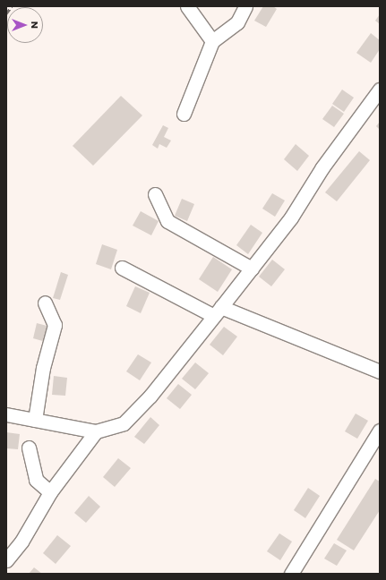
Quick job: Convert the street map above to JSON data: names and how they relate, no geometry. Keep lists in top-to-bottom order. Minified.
{"north":"right"}
